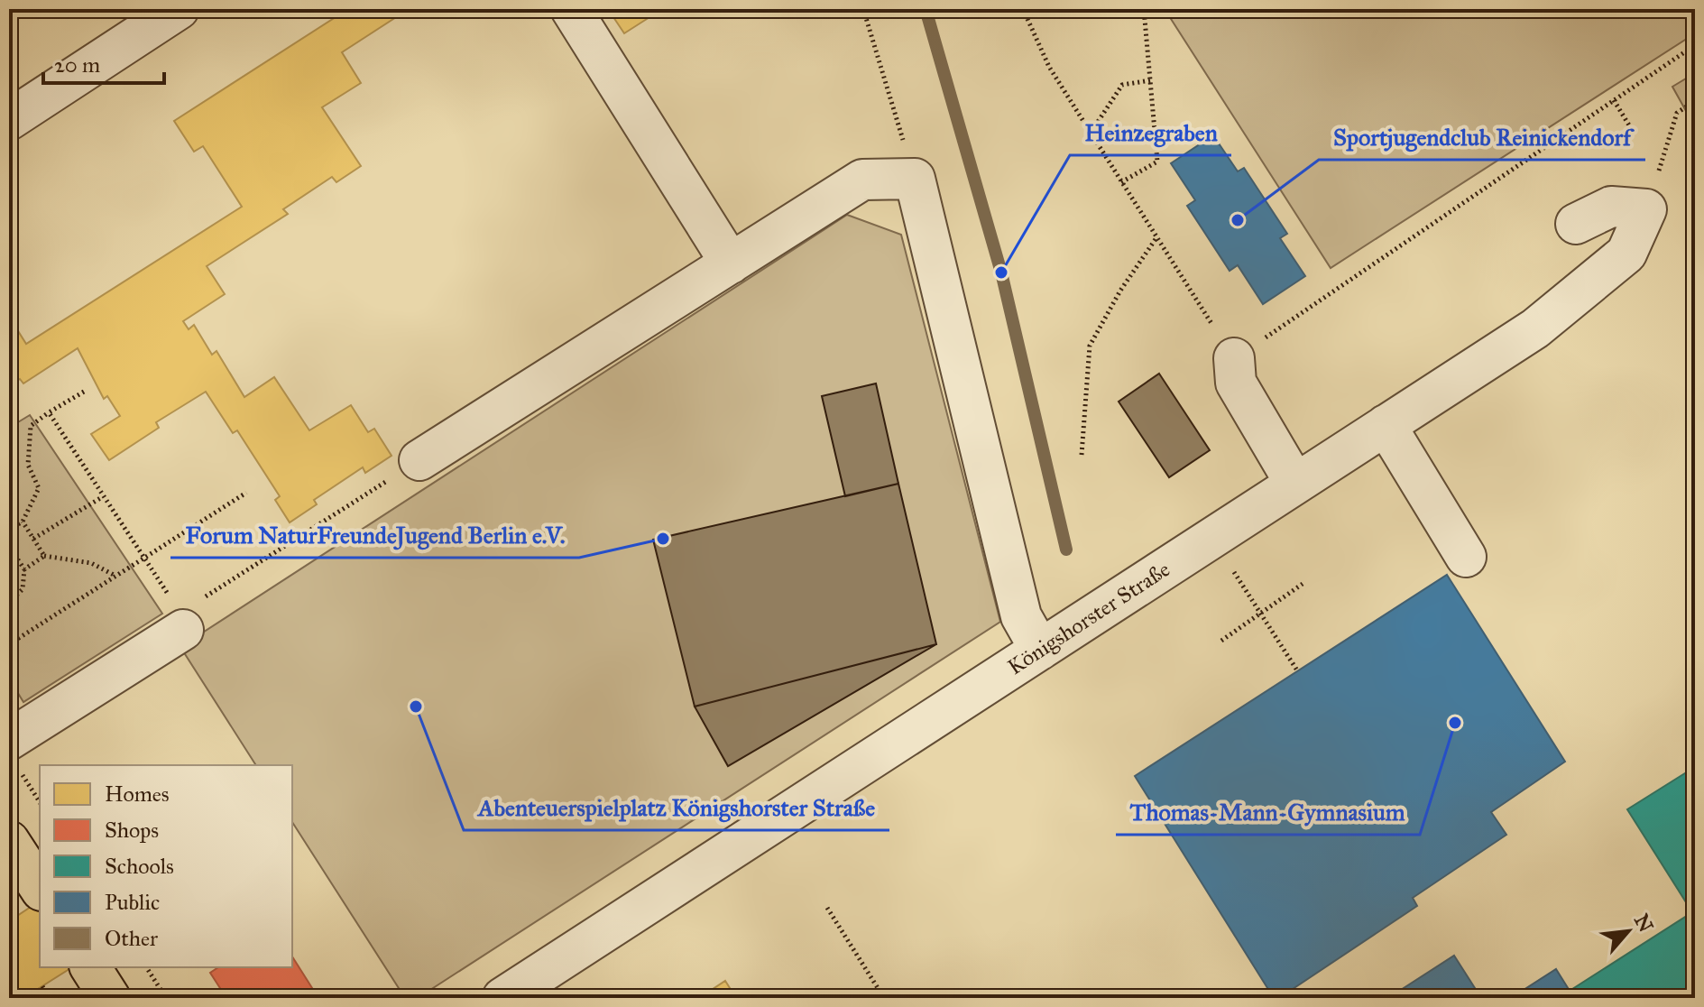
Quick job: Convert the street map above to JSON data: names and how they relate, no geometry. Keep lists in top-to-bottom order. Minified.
{"streets":{"street":["Königshorster Straße"]},"places":["Sportjugendclub Reinickendorf","Heinzegraben","Forum NaturFreundeJugend Berlin e.V.","Abenteuerspielplatz Königshorster Straße","Thomas-Mann-Gymnasium"],"legend":["Homes","Shops","Schools","Public","Other"],"scale_bar":"20 m","north":"top right"}
